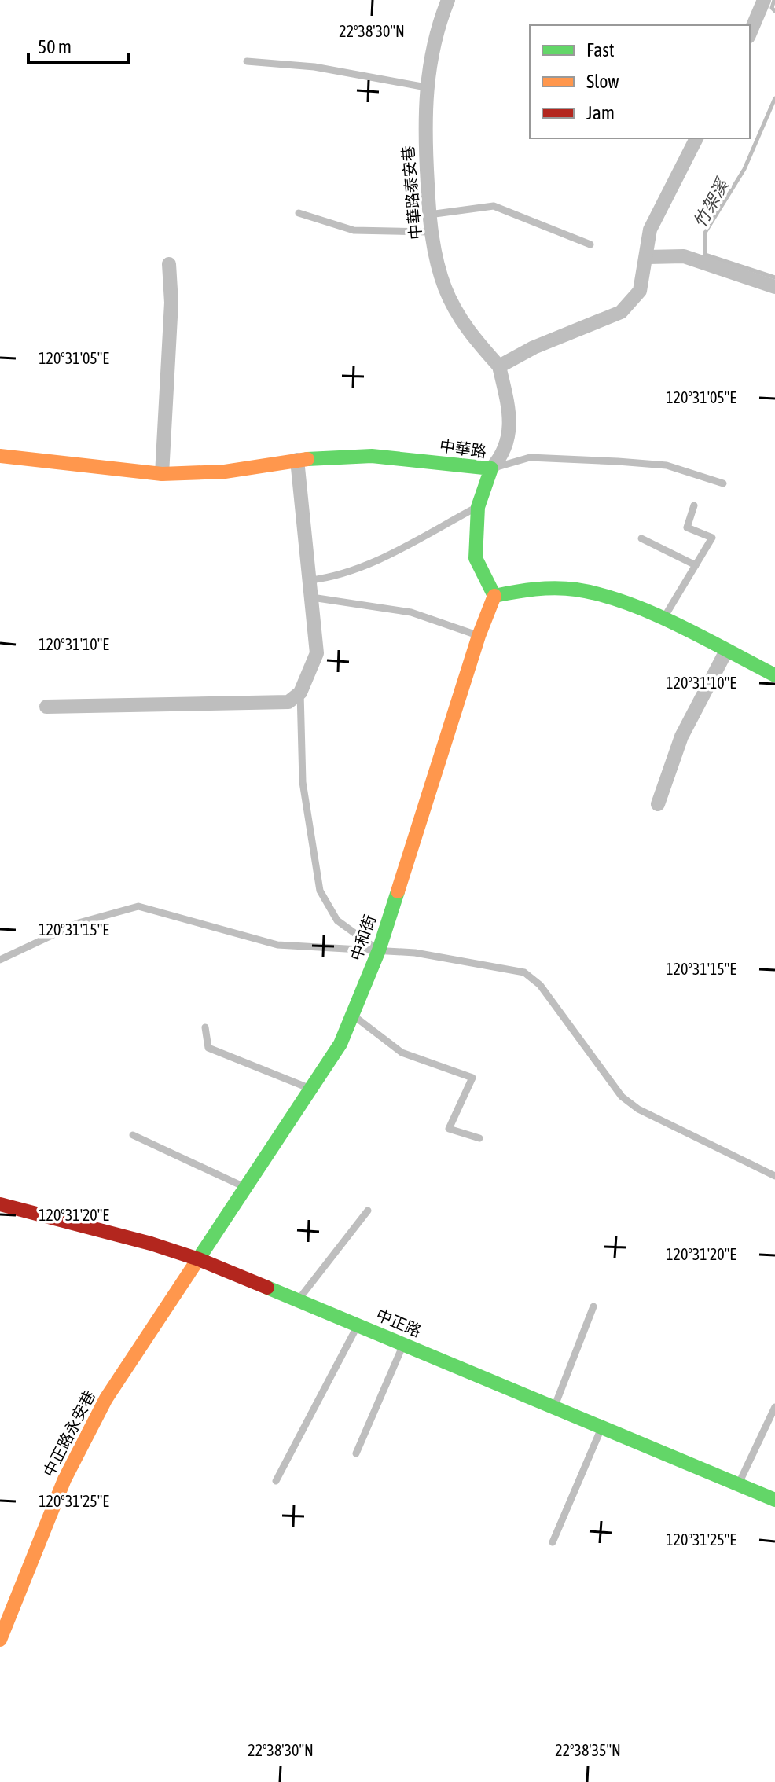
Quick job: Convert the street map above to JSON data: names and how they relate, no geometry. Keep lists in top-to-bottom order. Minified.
{"streets":{"street":["中華路泰安巷","中華路","中和街","中正路","中正路永安巷"]},"crossings":[["中華路泰安巷","中華路"],["中華路","中和街"],["中和街","中正路"],["中和街","中正路永安巷"],["中正路","中正路永安巷"]],"water":["竹架溪"],"legend":["Fast","Slow","Jam"],"scale_bar":"50 m","coordinates":["22°38'30\"N","120°31'05\"E","120°31'10\"E","120°31'15\"E","120°31'20\"E","120°31'25\"E","22°38'35\"N"]}
